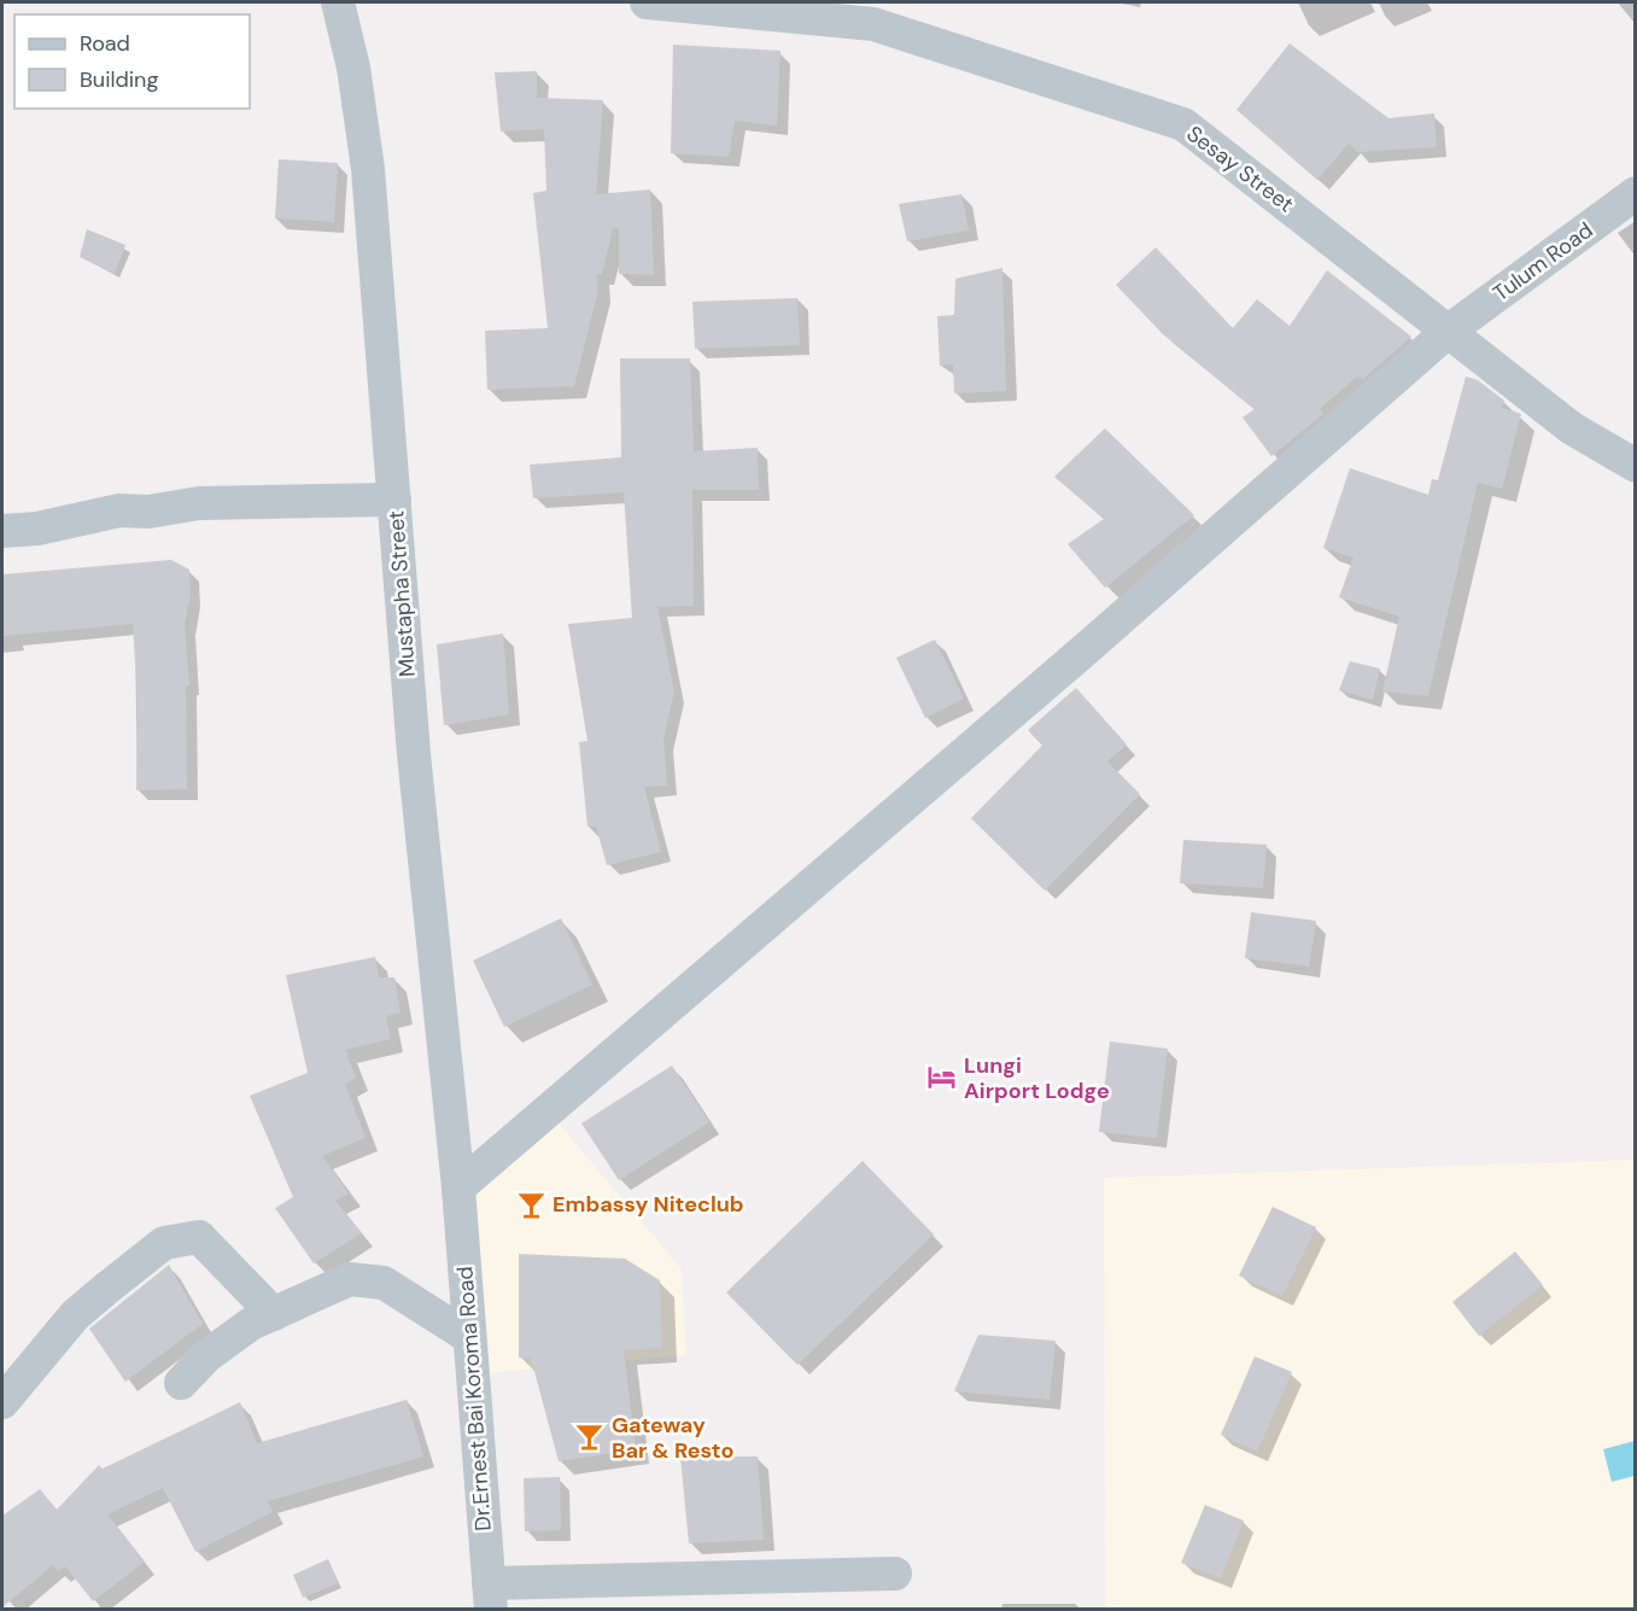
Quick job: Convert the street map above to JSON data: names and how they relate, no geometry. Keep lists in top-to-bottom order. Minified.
{"streets":{"street":["Sesay Street","Tulum Road","Mustapha Street","Dr.Ernest Bai Koroma Road"]},"crossings":[["Sesay Street","Tulum Road"],["Tulum Road","Mustapha Street"],["Tulum Road","Dr.Ernest Bai Koroma Road"],["Mustapha Street","Dr.Ernest Bai Koroma Road"]],"places":{"hotel":["Lungi Airport Lodge"],"bar":["Embassy Niteclub","Gateway Bar & Resto"]},"legend":["Road","Building"]}
